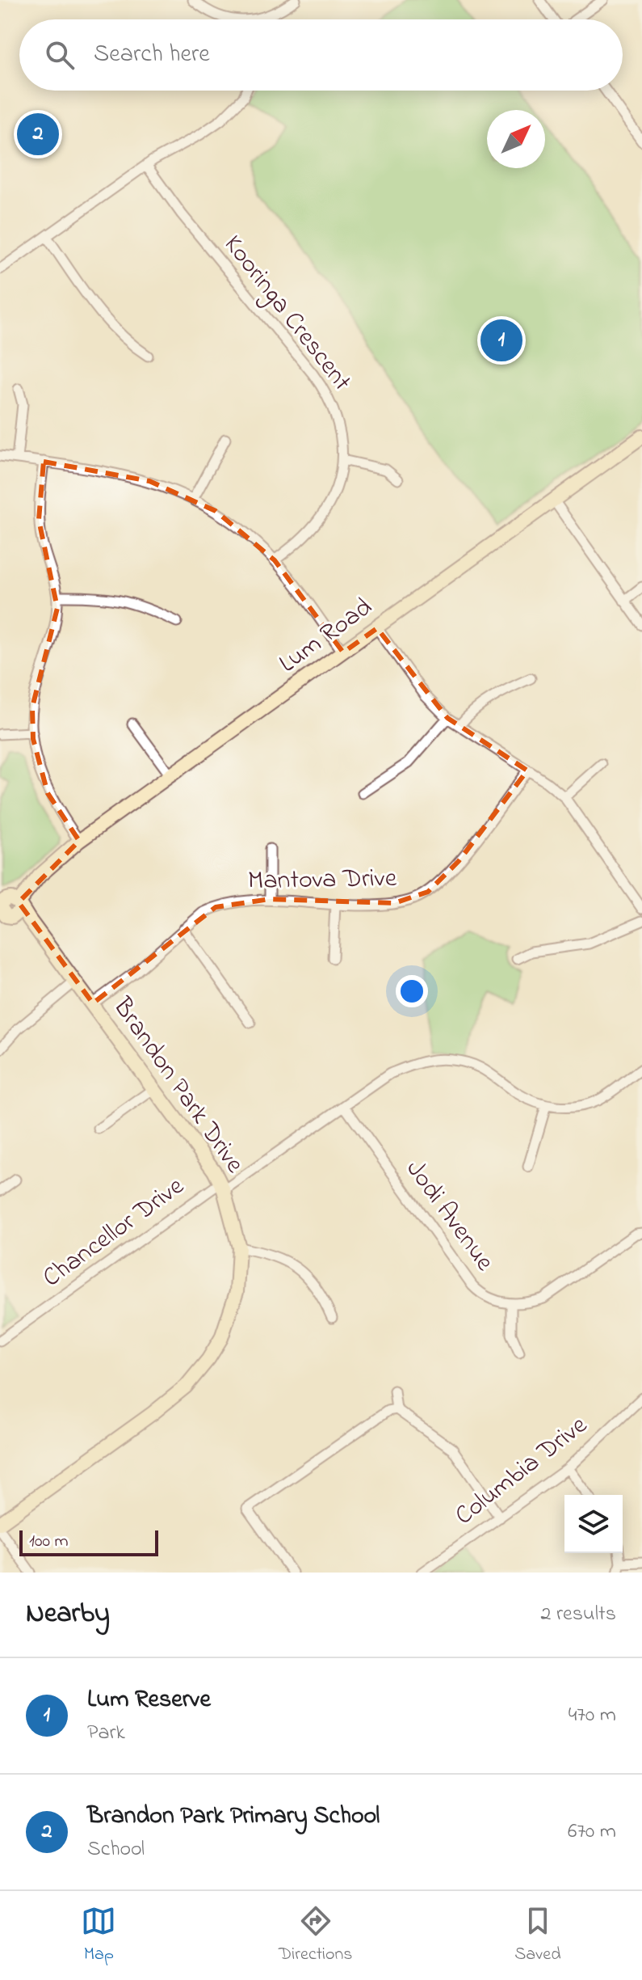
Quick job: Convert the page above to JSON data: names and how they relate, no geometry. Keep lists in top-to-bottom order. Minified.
{"streets":{"street":["Kooringa Crescent","Lum Road","Mantova Drive","Brandon Park Drive","Jodi Avenue","Chancellor Drive","Columbia Drive"]},"crossings":[["Lum Road","Brandon Park Drive"],["Mantova Drive","Brandon Park Drive"],["Brandon Park Drive","Chancellor Drive"],["Jodi Avenue","Chancellor Drive"]],"scale_bar":"100 m","north":"top right","page":{"search":"Search here","pins":["2","1"],"scale":"100 m","heading":["Nearby","2 results"],"list":[{"mark":"1","name":"Lum Reserve","note":"Park","value":"470 m"},{"mark":"2","name":"Brandon Park Primary School","note":"School","value":"670 m"}],"nav":["Map","Directions","Saved"]}}
